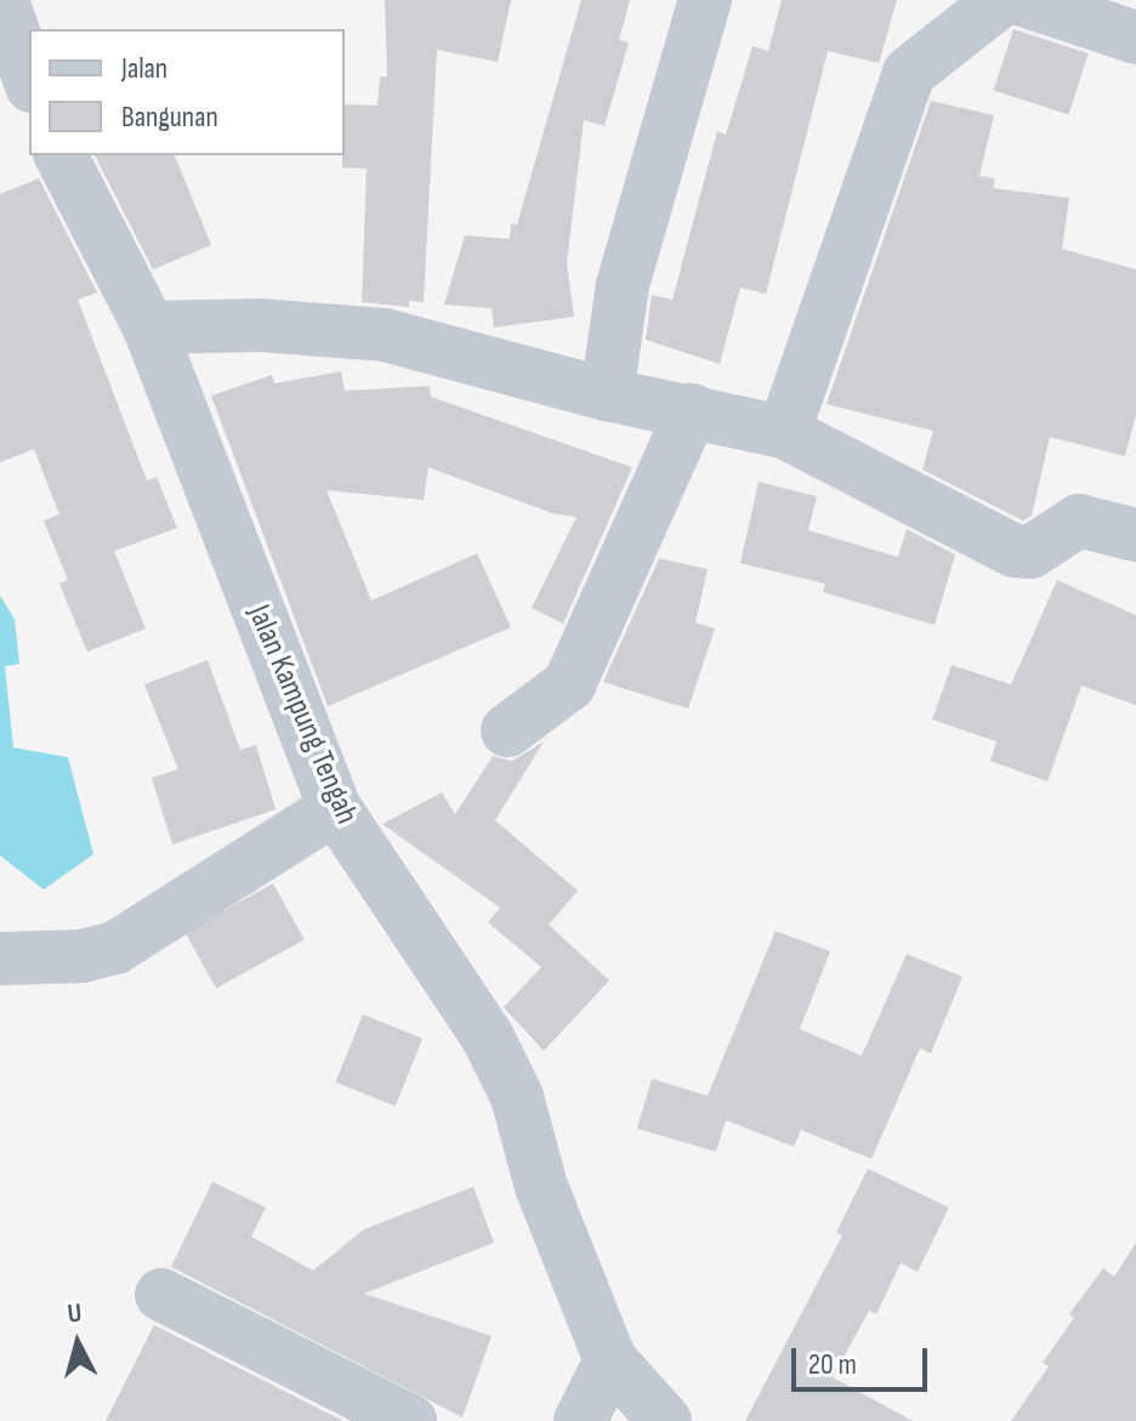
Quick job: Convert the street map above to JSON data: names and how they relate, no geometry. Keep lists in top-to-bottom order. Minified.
{"streets":{"street":["Jalan Kampung Tengah"]},"legend":["Jalan","Bangunan"],"scale_bar":"20 m","north":"top"}
